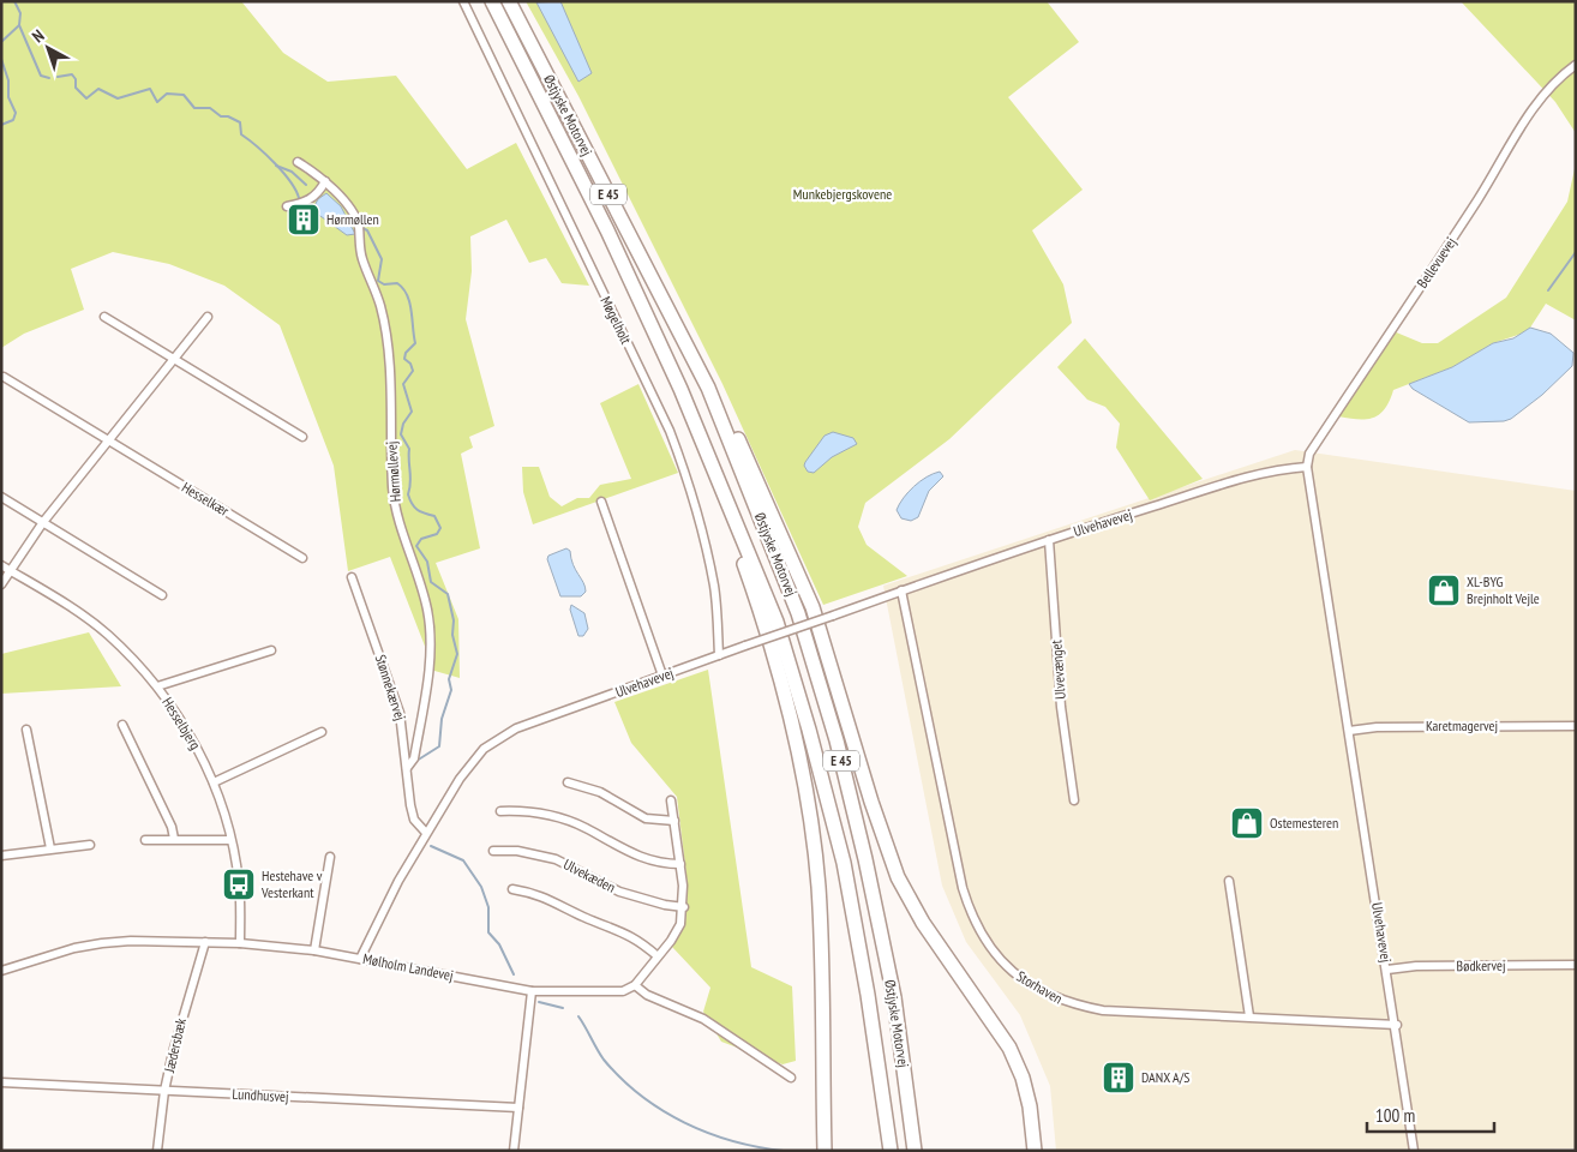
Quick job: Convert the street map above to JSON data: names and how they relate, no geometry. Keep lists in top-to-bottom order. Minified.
{"streets":{"highway":["Østjyske Motorvej","E 45"],"street":["Bellevuevej","Møgelholt","Hørmøllevej","Hesselkær","Ulvehavevej","Ulvevænget","Stønnekærvej","Hesselbjerg","Karetmagervej","Ulvekæden","Bødkervej","Mølholm Landevej","Storhaven","Jædersbæk","Lundhusvej"]},"crossings":[["Bellevuevej","Ulvehavevej"],["Møgelholt","Ulvehavevej"],["Hørmøllevej","Stønnekærvej"],["Ulvehavevej","Ulvevænget"],["Ulvehavevej","Stønnekærvej"],["Ulvehavevej","Karetmagervej"],["Ulvehavevej","Bødkervej"],["Ulvehavevej","Mølholm Landevej"],["Ulvehavevej","Storhaven"],["Hesselbjerg","Mølholm Landevej"],["Mølholm Landevej","Jædersbæk"],["Jædersbæk","Lundhusvej"]],"parks":["Munkebjergskovene"],"places":{"building":["Hørmøllen","DANX A/S"],"shop":["XL-BYG Brejnholt Vejle","Ostemesteren"],"bus stop":["Hestehave v Vesterkant"]},"scale_bar":"100 m","north":"top left"}
